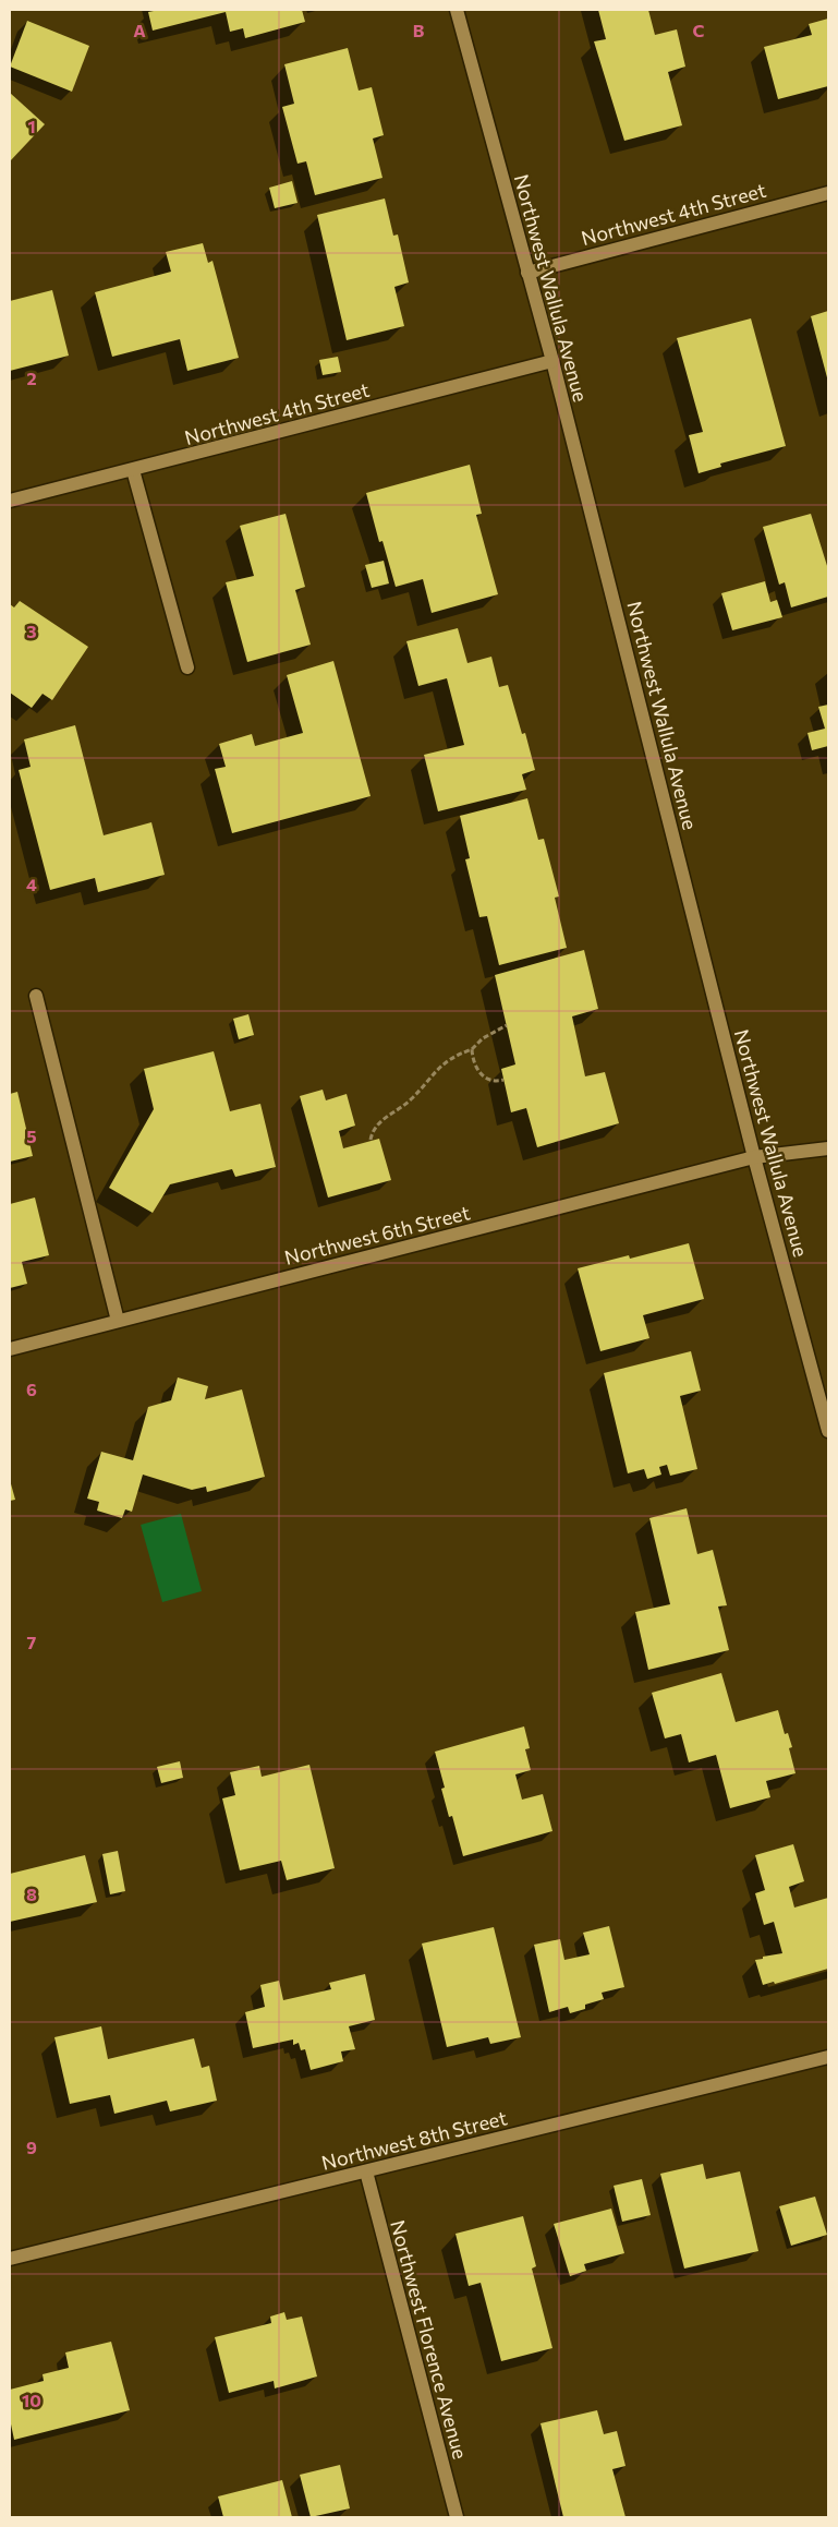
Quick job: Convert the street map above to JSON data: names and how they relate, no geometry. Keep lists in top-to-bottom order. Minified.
{"streets":{"street":["Northwest 4th Street","Northwest Wallula Avenue","Northwest 6th Street","Northwest 8th Street","Northwest Florence Avenue"]},"crossings":[["Northwest 4th Street","Northwest Wallula Avenue"],["Northwest Wallula Avenue","Northwest 6th Street"],["Northwest 8th Street","Northwest Florence Avenue"]],"grid":{"columns":["A","B","C"],"rows":["1","2","3","4","5","6","7","8","9","10"]}}
